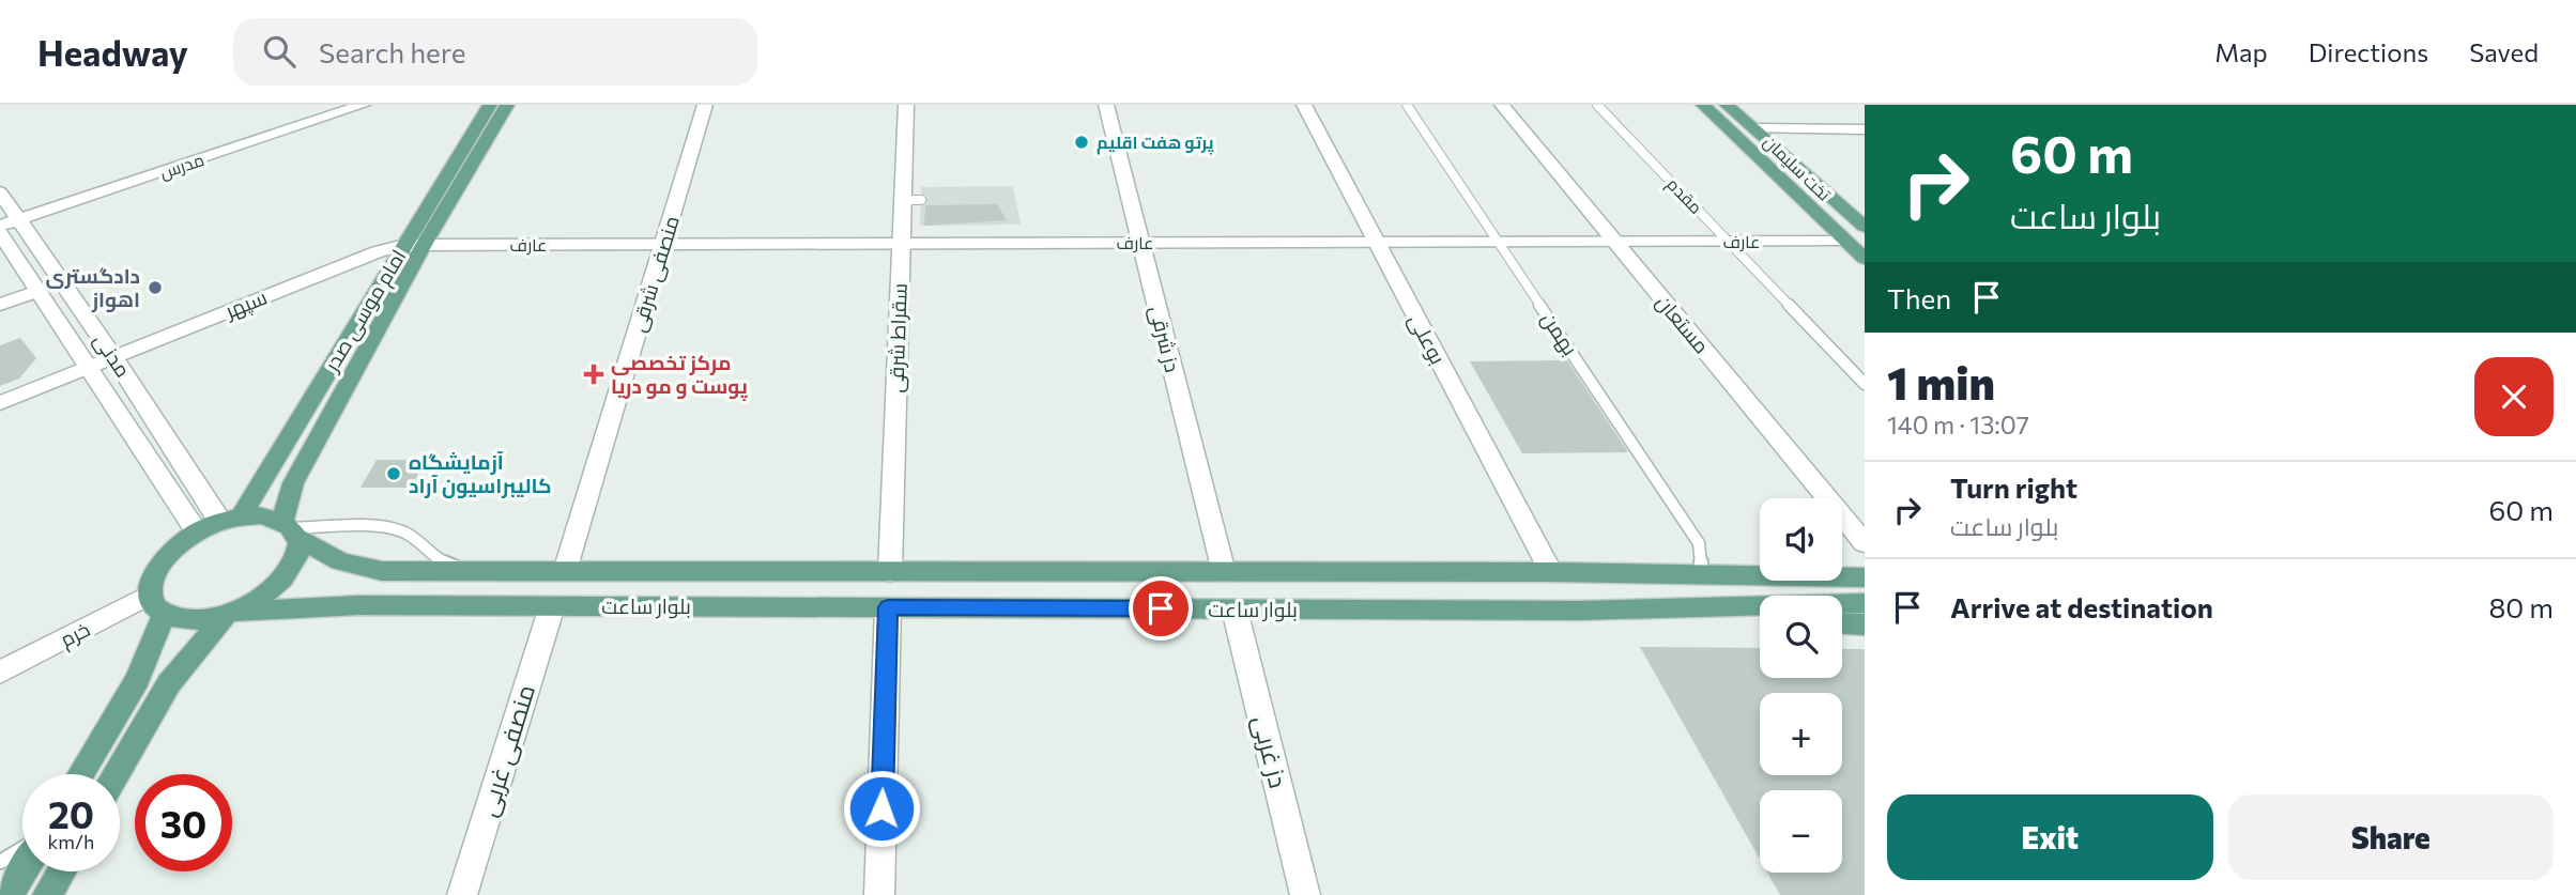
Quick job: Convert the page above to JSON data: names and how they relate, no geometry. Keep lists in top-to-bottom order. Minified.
{"streets":{"main road":["تخت سلیمان","امام موسی صدر","بلوار ساعت"],"street":["مدرس","عارف","منصفی شرقی","سپهر","مستعان","سقراط شرقی","دز شرقی","بوعلی","مدنی","خرم","منصفی غربی","دز غربی"],"lane":["مقدم","بهمن"]},"crossings":[["مدرس","مدنی"],["تخت سلیمان","عارف"],["مقدم","عارف"],["عارف","منصفی شرقی"],["عارف","سپهر"],["عارف","امام موسی صدر"],["عارف","مستعان"],["عارف","بهمن"],["عارف","سقراط شرقی"],["عارف","دز شرقی"],["عارف","بوعلی"],["منصفی شرقی","بلوار ساعت"],["سپهر","امام موسی صدر"],["سپهر","مدنی"],["امام موسی صدر","مدنی"],["امام موسی صدر","بلوار ساعت"],["امام موسی صدر","خرم"],["سقراط شرقی","بلوار ساعت"],["دز شرقی","بلوار ساعت"],["بوعلی","بلوار ساعت"],["مدنی","بلوار ساعت"],["مدنی","خرم"],["بلوار ساعت","خرم"],["بلوار ساعت","منصفی غربی"],["بلوار ساعت","دز غربی"]],"places":{"other":["پرتو هفت اقلیم","دادگستری اهواز","آزمایشگاه کالیبراسیون آراد"],"health":["مرکز تخصصی پوست و مو دریا"]},"page":{"header":"Headway","search":"Search here","nav":["Map","Directions","Saved"],"turn":["60 m","بلوار ساعت"],"then":"Then","heading":["1 min","140 m · 13:07"],"list":[{"name":"Turn right","note":"بلوار ساعت","value":"60 m"},{"name":"Arrive at destination","value":"80 m"}],"map_buttons":["+","−"],"speed":"20 km/h","limit":"30","buttons":["Exit","Share"]}}
